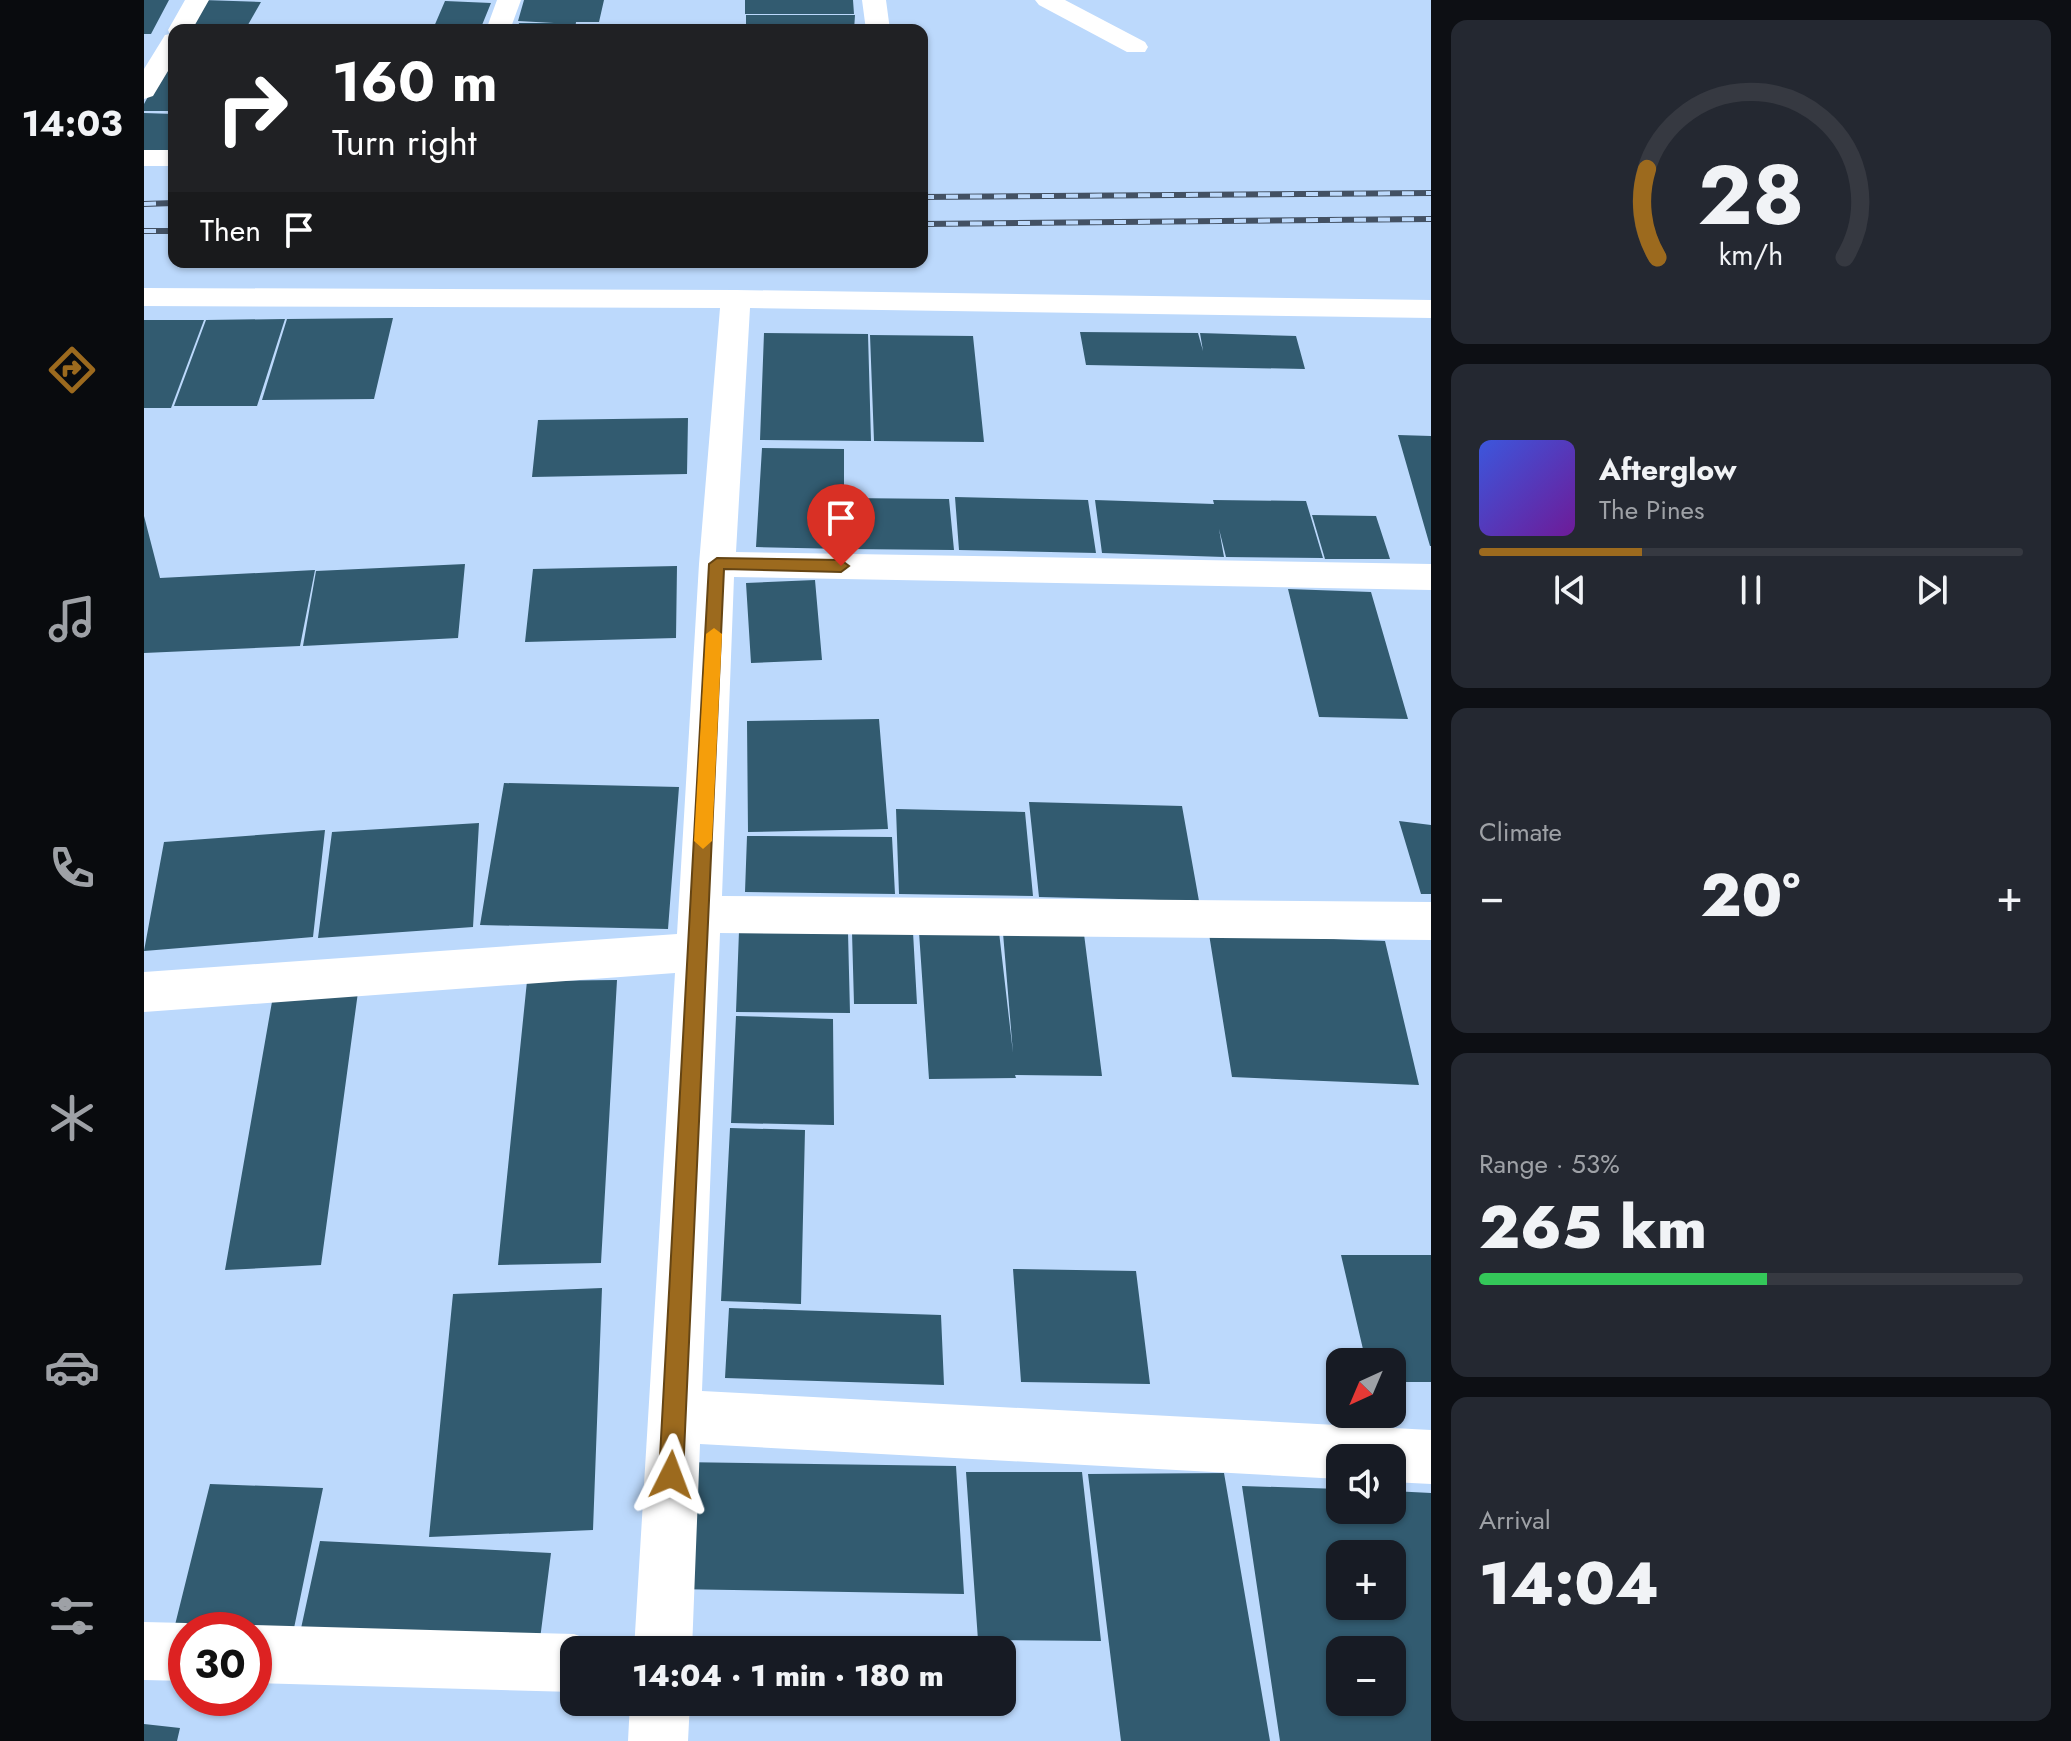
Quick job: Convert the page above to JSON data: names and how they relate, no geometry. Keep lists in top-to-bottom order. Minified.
{"north":"bottom left","page":{"tabs":"14:03","turn":["160 m","Turn right"],"then":"Then","song":["Afterglow","The Pines"],"tile":["Climate",["Range · 53%","265 km"],["Arrival","14:04"]],"heat":["−","20°","+"],"map_buttons":["+","−"],"limit":"30","trip":"14:04 · 1 min · 180 m","gauge":["28","km/h"]}}
